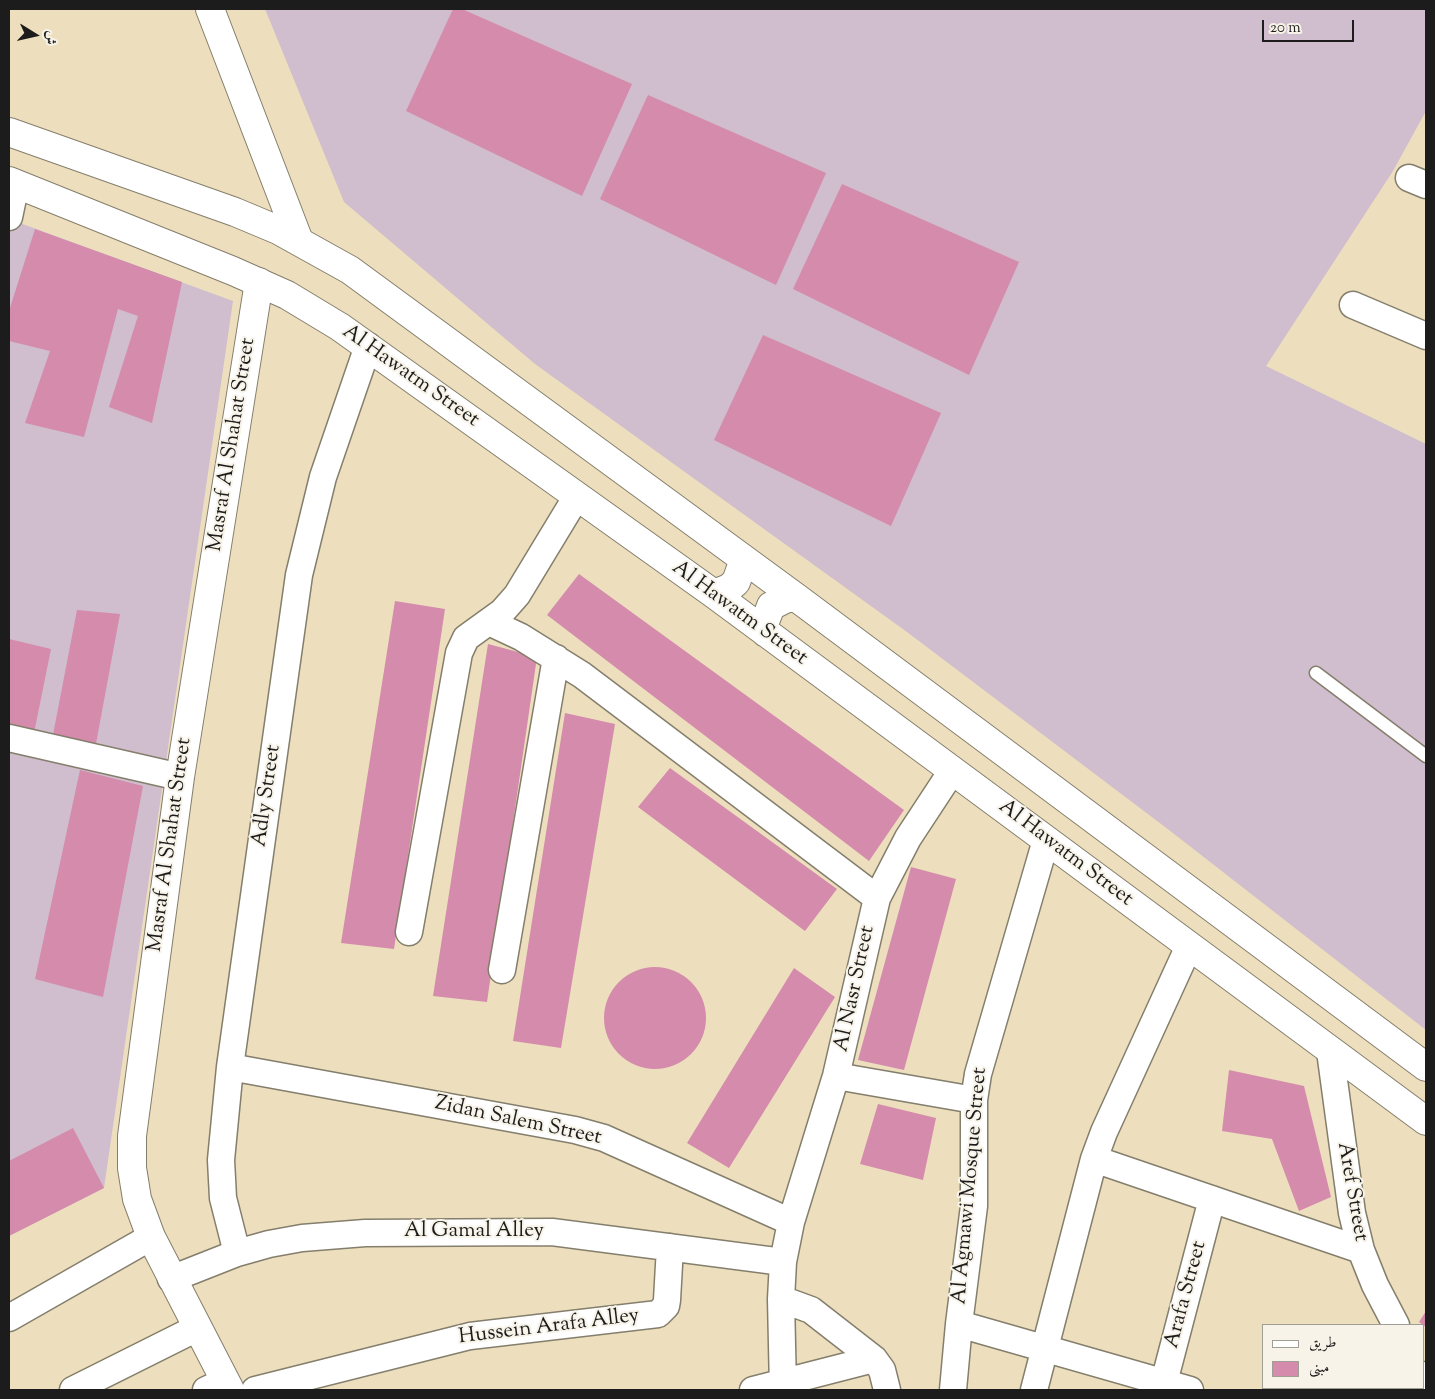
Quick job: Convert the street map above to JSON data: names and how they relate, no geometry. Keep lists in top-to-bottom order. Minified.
{"streets":{"main road":["Al Hawatm Street","Masraf Al Shahat Street"],"street":["Adly Street","Al Nasr Street","Zidan Salem Street","Al Agmawi Mosque Street","Aref Street","Al Gamal Alley","Arafa Street","Hussein Arafa Alley"]},"crossings":[["Al Hawatm Street","Masraf Al Shahat Street"],["Al Hawatm Street","Adly Street"],["Al Hawatm Street","Al Nasr Street"],["Al Hawatm Street","Al Agmawi Mosque Street"],["Al Hawatm Street","Aref Street"],["Masraf Al Shahat Street","Al Gamal Alley"],["Adly Street","Zidan Salem Street"],["Adly Street","Al Gamal Alley"],["Al Nasr Street","Zidan Salem Street"],["Al Nasr Street","Al Gamal Alley"],["Al Gamal Alley","Hussein Arafa Alley"]],"legend":["طريق","مبنى"],"scale_bar":"20 m","north":"right"}
